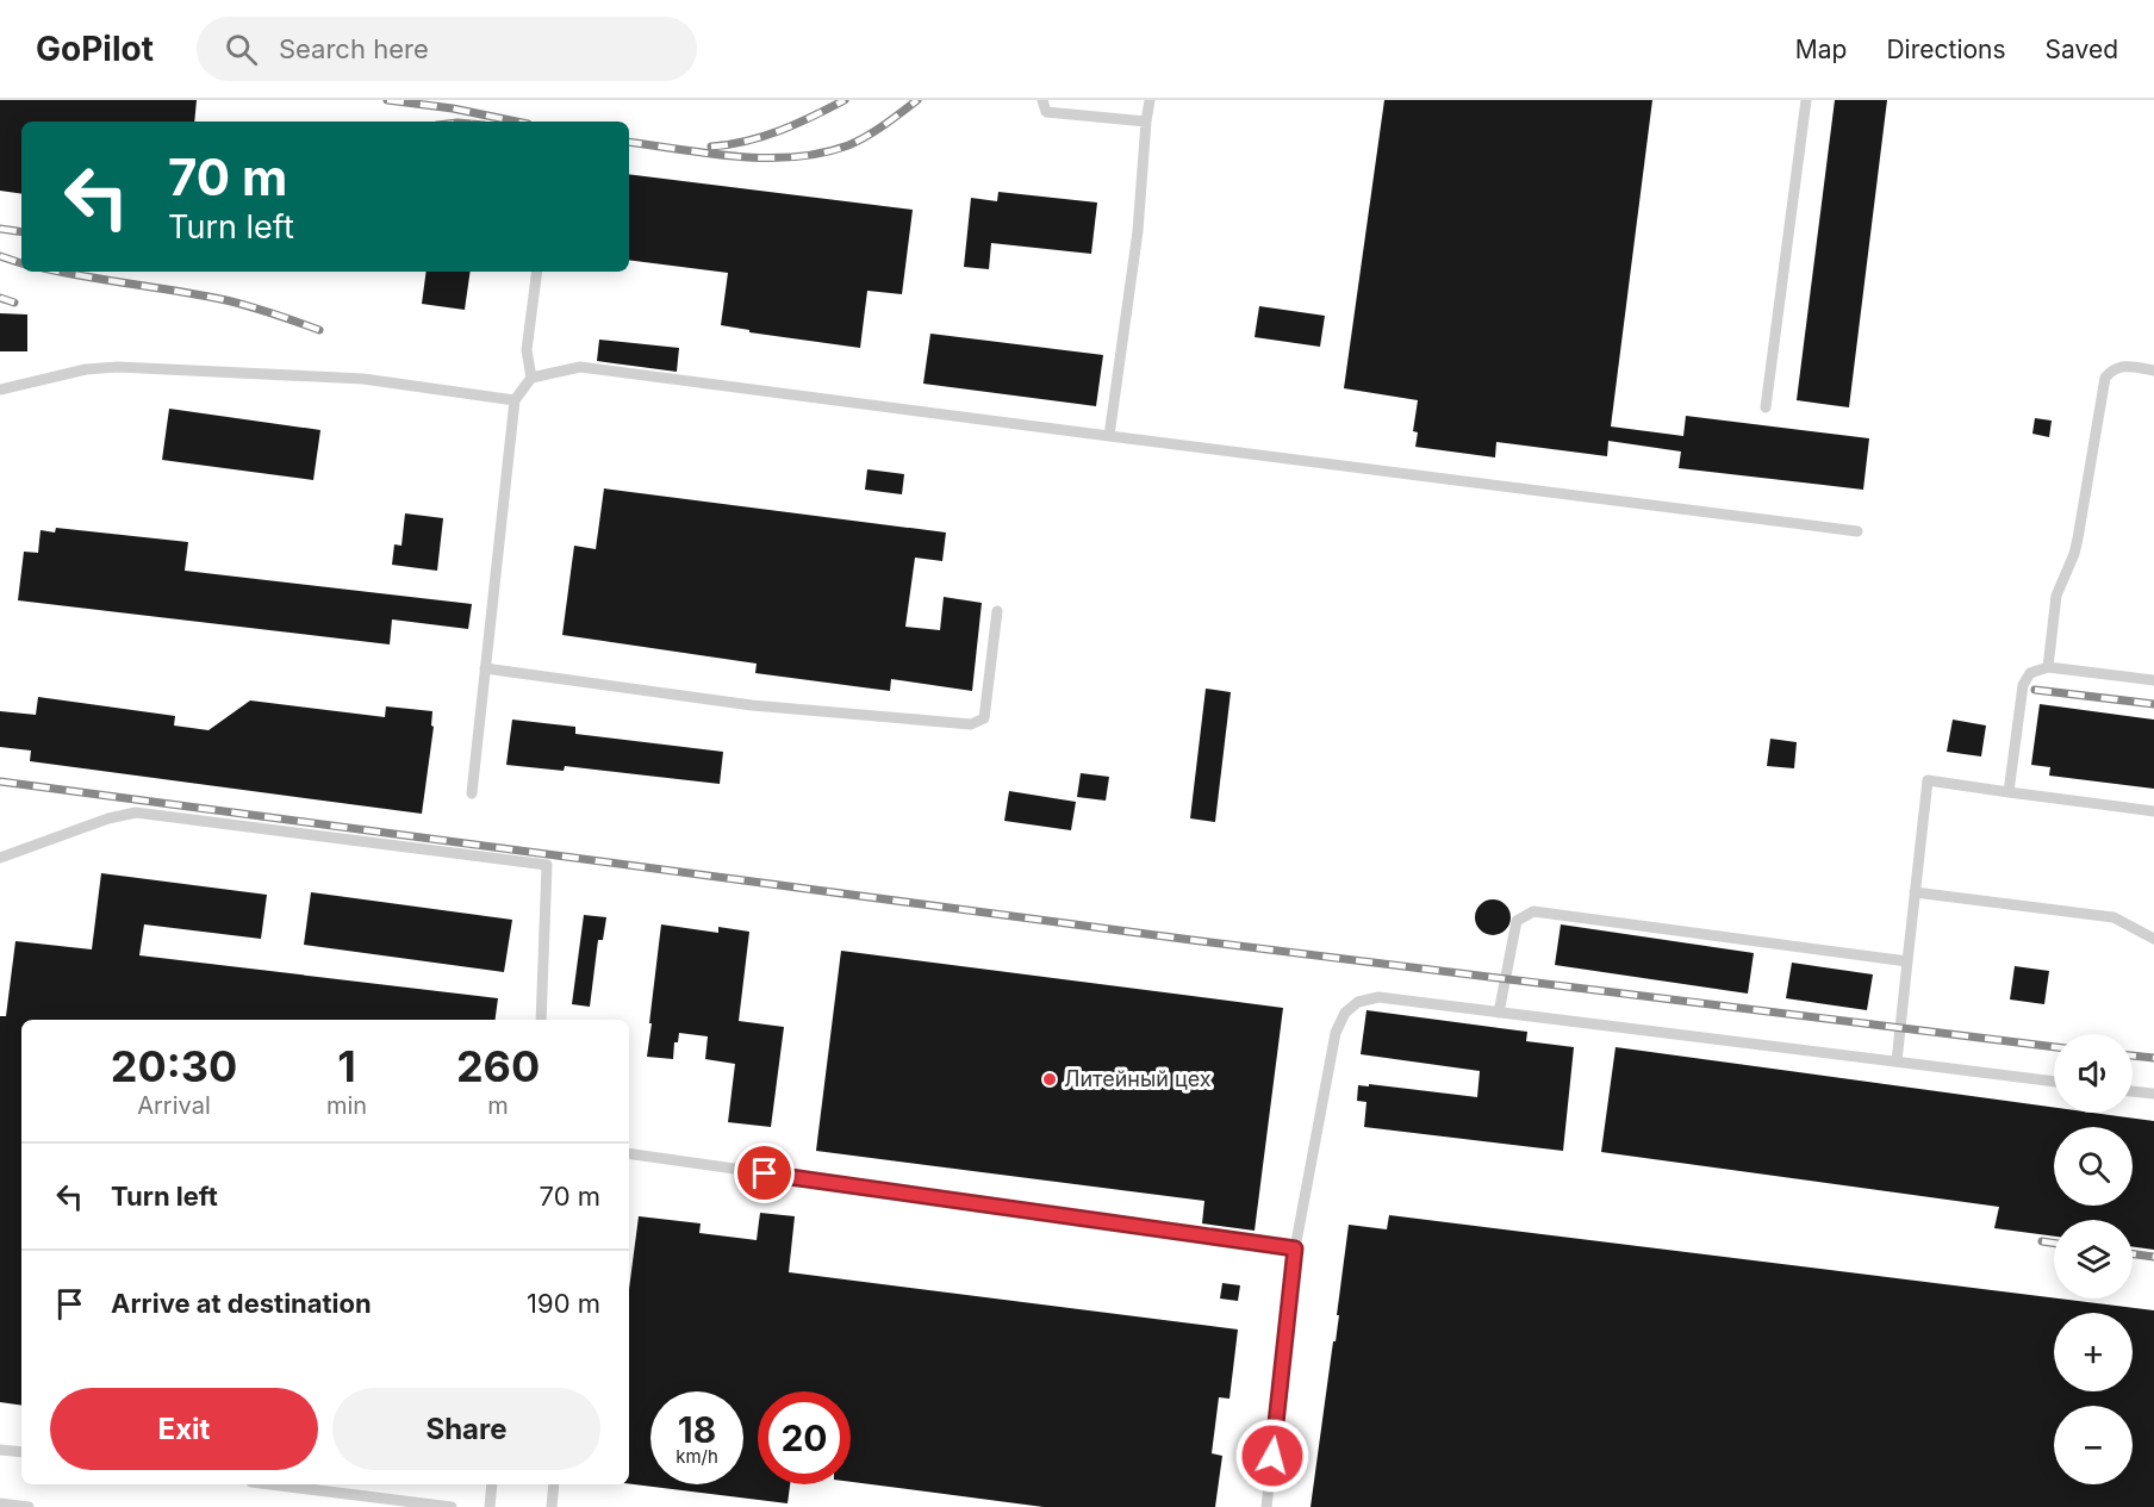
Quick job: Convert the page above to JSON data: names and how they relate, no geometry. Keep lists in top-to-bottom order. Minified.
{"places":["Литейный цех"],"page":{"header":"GoPilot","search":"Search here","nav":["Map","Directions","Saved"],"turn":["70 m","Turn left"],"eta":["20:30","Arrival","1","min","260","m"],"map_buttons":["+","−"],"list":[{"name":"Turn left","value":"70 m"},{"name":"Arrive at destination","value":"190 m"}],"buttons":["Exit","Share"],"speed":"18 km/h","limit":"20"}}
